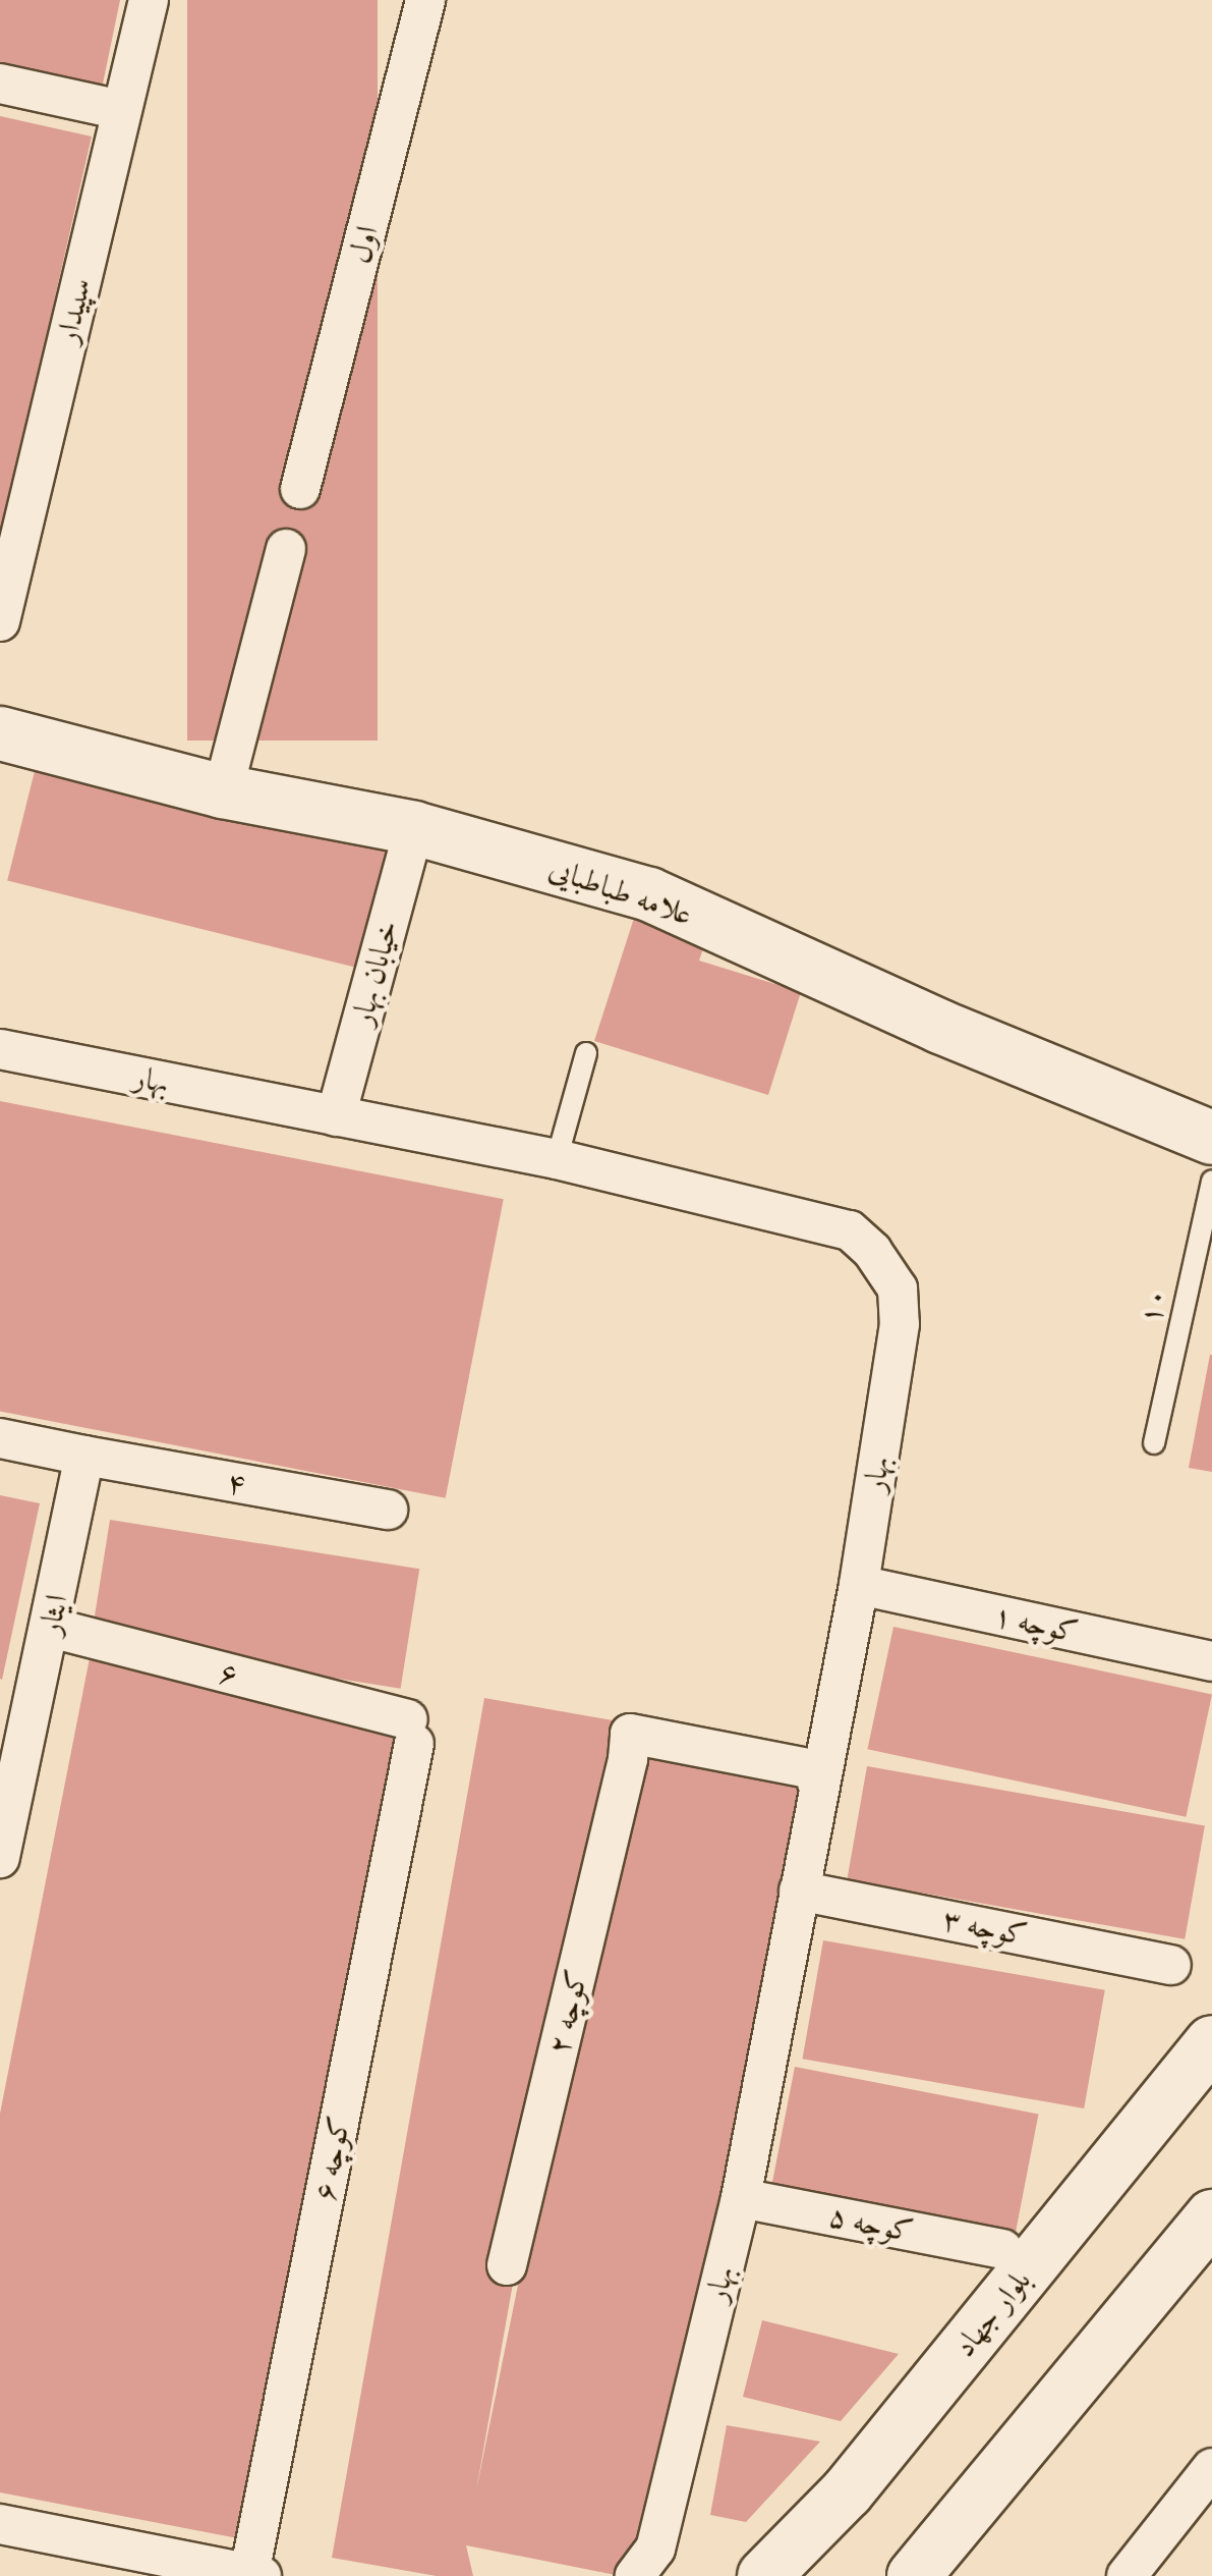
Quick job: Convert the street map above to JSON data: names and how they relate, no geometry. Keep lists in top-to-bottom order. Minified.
{"streets":{"main road":["علامه طباطبایی","بلوار جهاد"],"street":["اول","سپیدار","خیابان بهار","بهار","۴","ایثار","کوچه ۱","۶","کوچه ۳","کوچه ۲","کوچه ۶","کوچه ۵"],"lane":["۱۰"]},"crossings":[["علامه طباطبایی","خیابان بهار"],["خیابان بهار","بهار"],["بهار","کوچه ۱"],["بهار","کوچه ۳"],["بهار","کوچه ۲"],["بهار","کوچه ۵"],["۴","ایثار"],["ایثار","۶"],["۶","کوچه ۶"]]}
